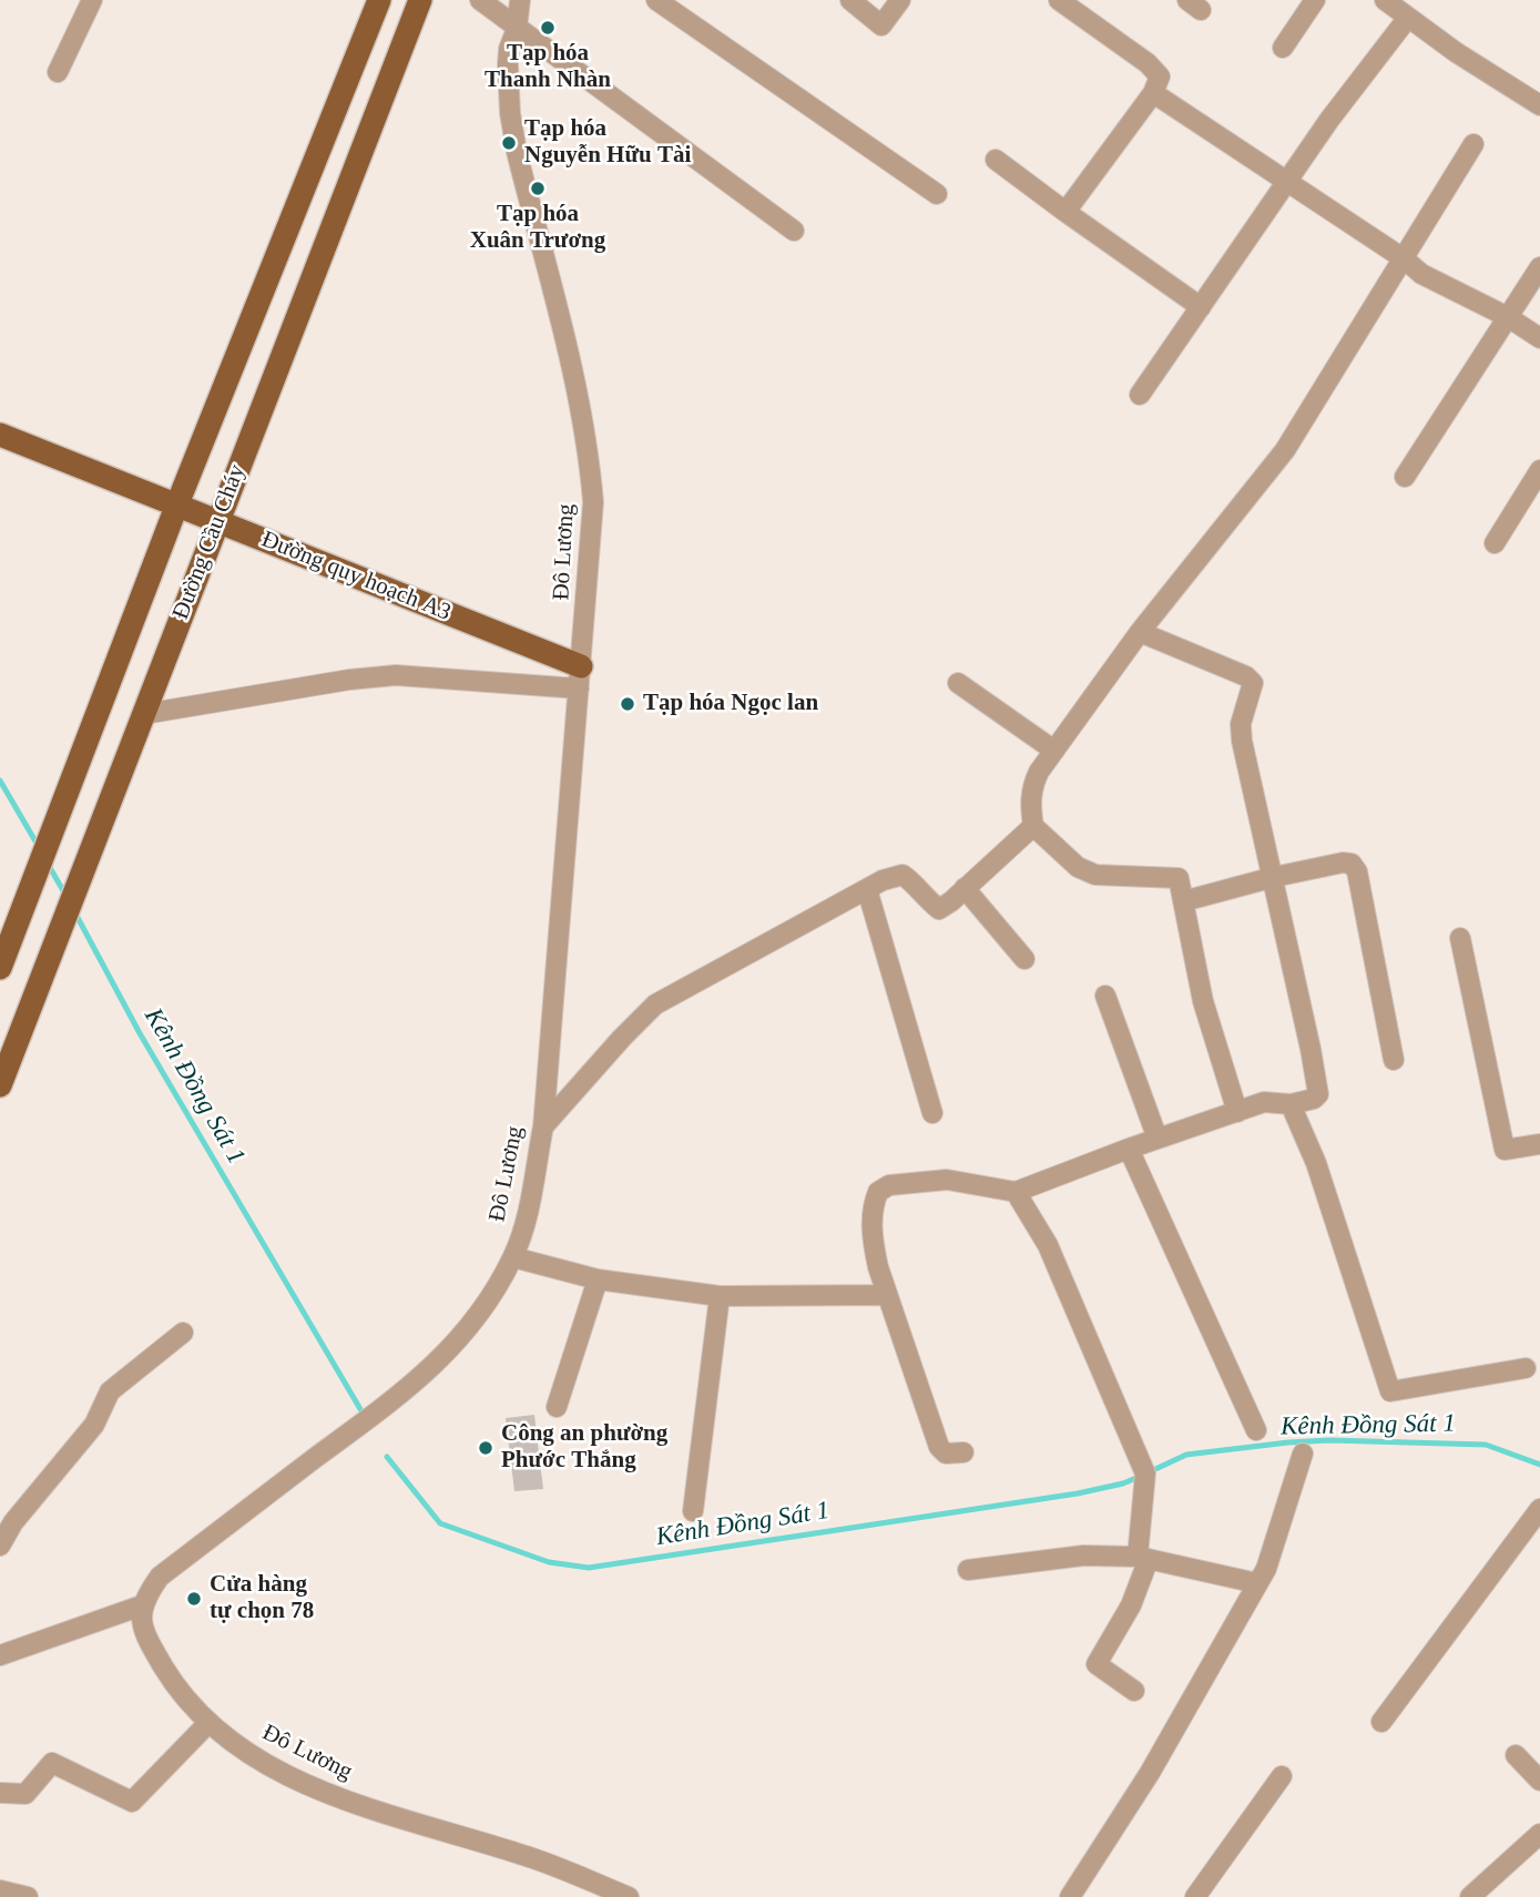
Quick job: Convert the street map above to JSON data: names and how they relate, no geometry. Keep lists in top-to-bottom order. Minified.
{"streets":{"main road":["Đường Cầu Cháy","Đường quy hoạch A3"],"street":["Đô Lương"]},"crossings":[["Đường Cầu Cháy","Đường quy hoạch A3"],["Đô Lương","Đường quy hoạch A3"]],"water":["Kênh Đồng Sát 1"],"places":["Tạp hóa Thanh Nhàn","Tạp hóa Nguyễn Hữu Tài","Tạp hóa Xuân Trương","Tạp hóa Ngọc lan","Công an phường Phước Thắng","Cửa hàng tự chọn 78"]}
